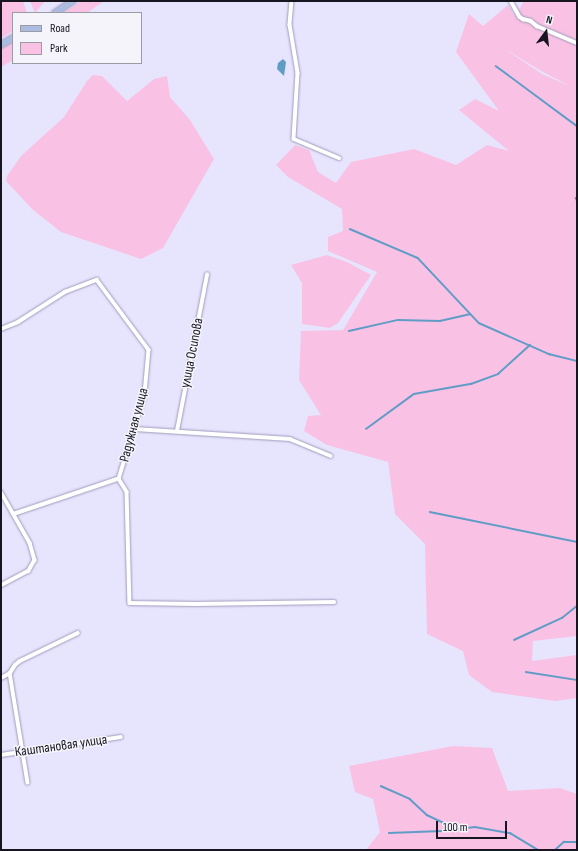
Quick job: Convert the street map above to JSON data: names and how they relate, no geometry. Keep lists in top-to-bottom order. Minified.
{"streets":{"street":["улица Осипова","Радужная улица","Каштановая улица"]},"legend":["Road","Park"],"scale_bar":"100 m","north":"top"}
